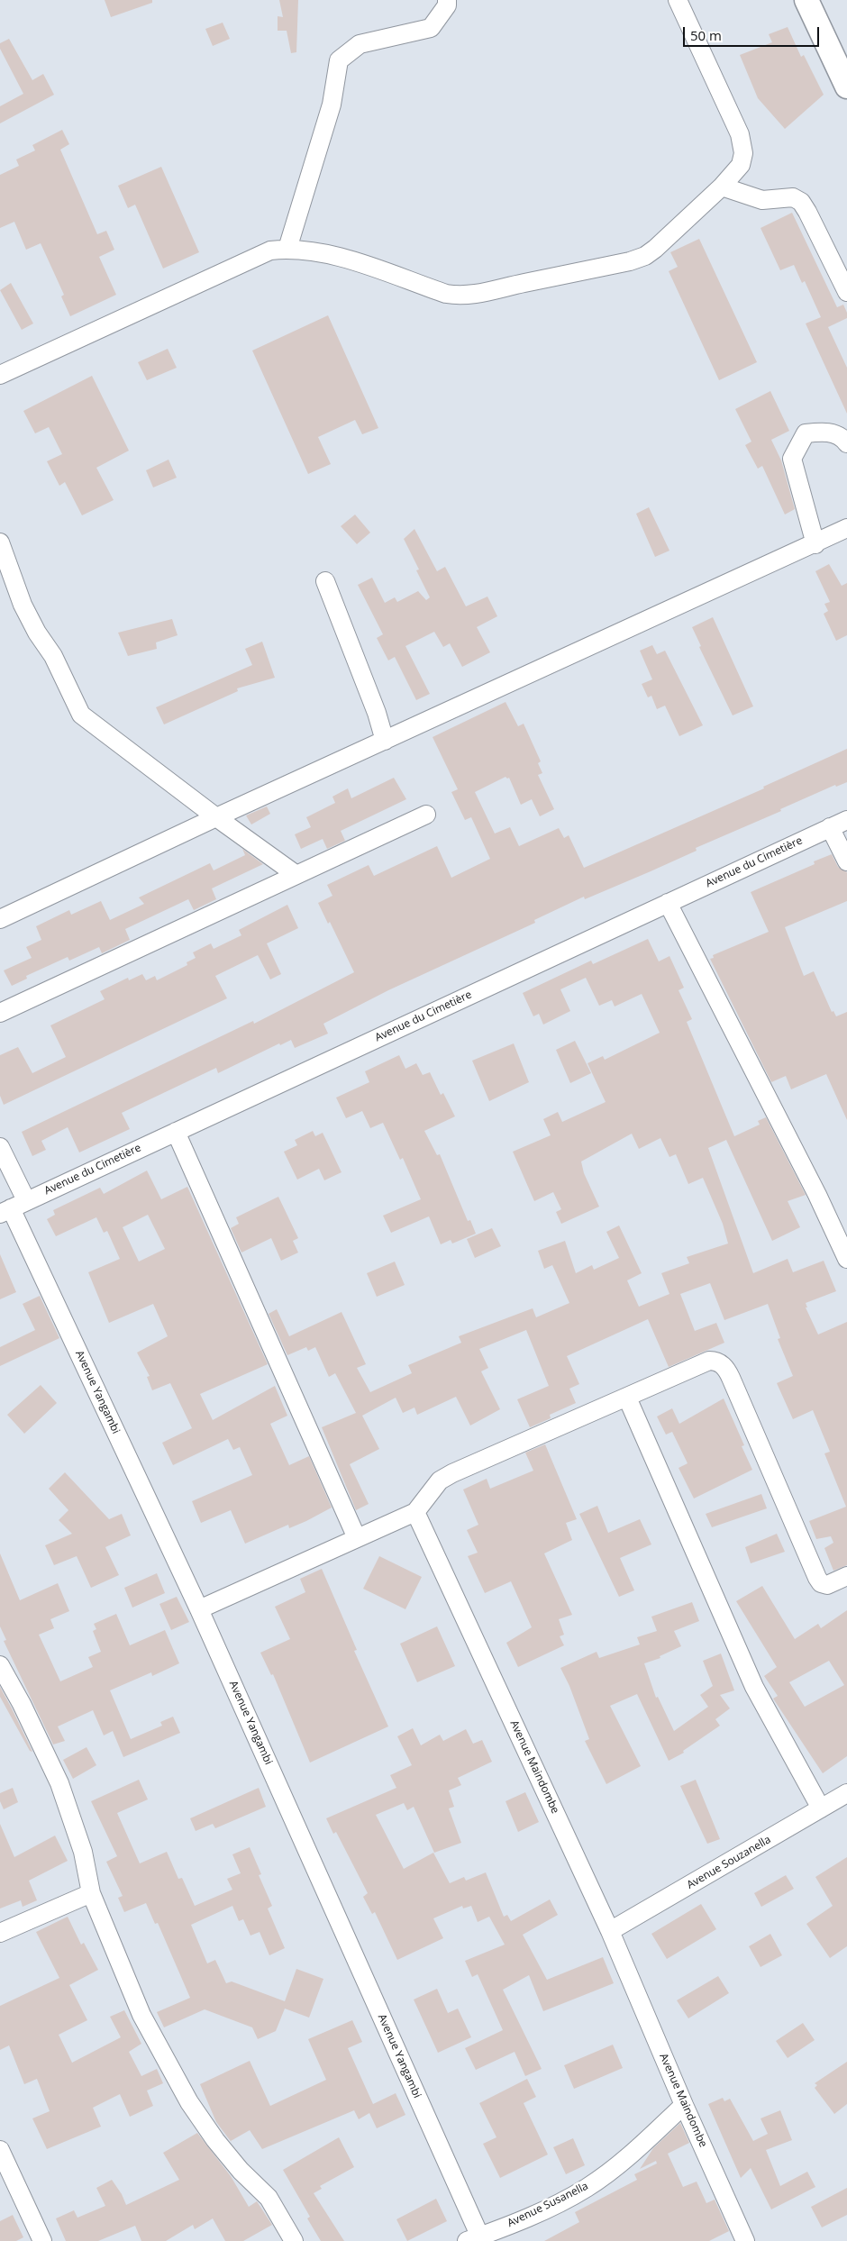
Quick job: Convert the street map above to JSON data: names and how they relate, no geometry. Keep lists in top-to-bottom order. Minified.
{"streets":{"street":["Avenue du Cimetière","Avenue Yangambi","Avenue Maindombe","Avenue Souzanella","Avenue Susanella"]},"crossings":[["Avenue du Cimetière","Avenue Yangambi"],["Avenue Yangambi","Avenue Susanella"],["Avenue Maindombe","Avenue Souzanella"],["Avenue Maindombe","Avenue Susanella"]],"scale_bar":"50 m"}
